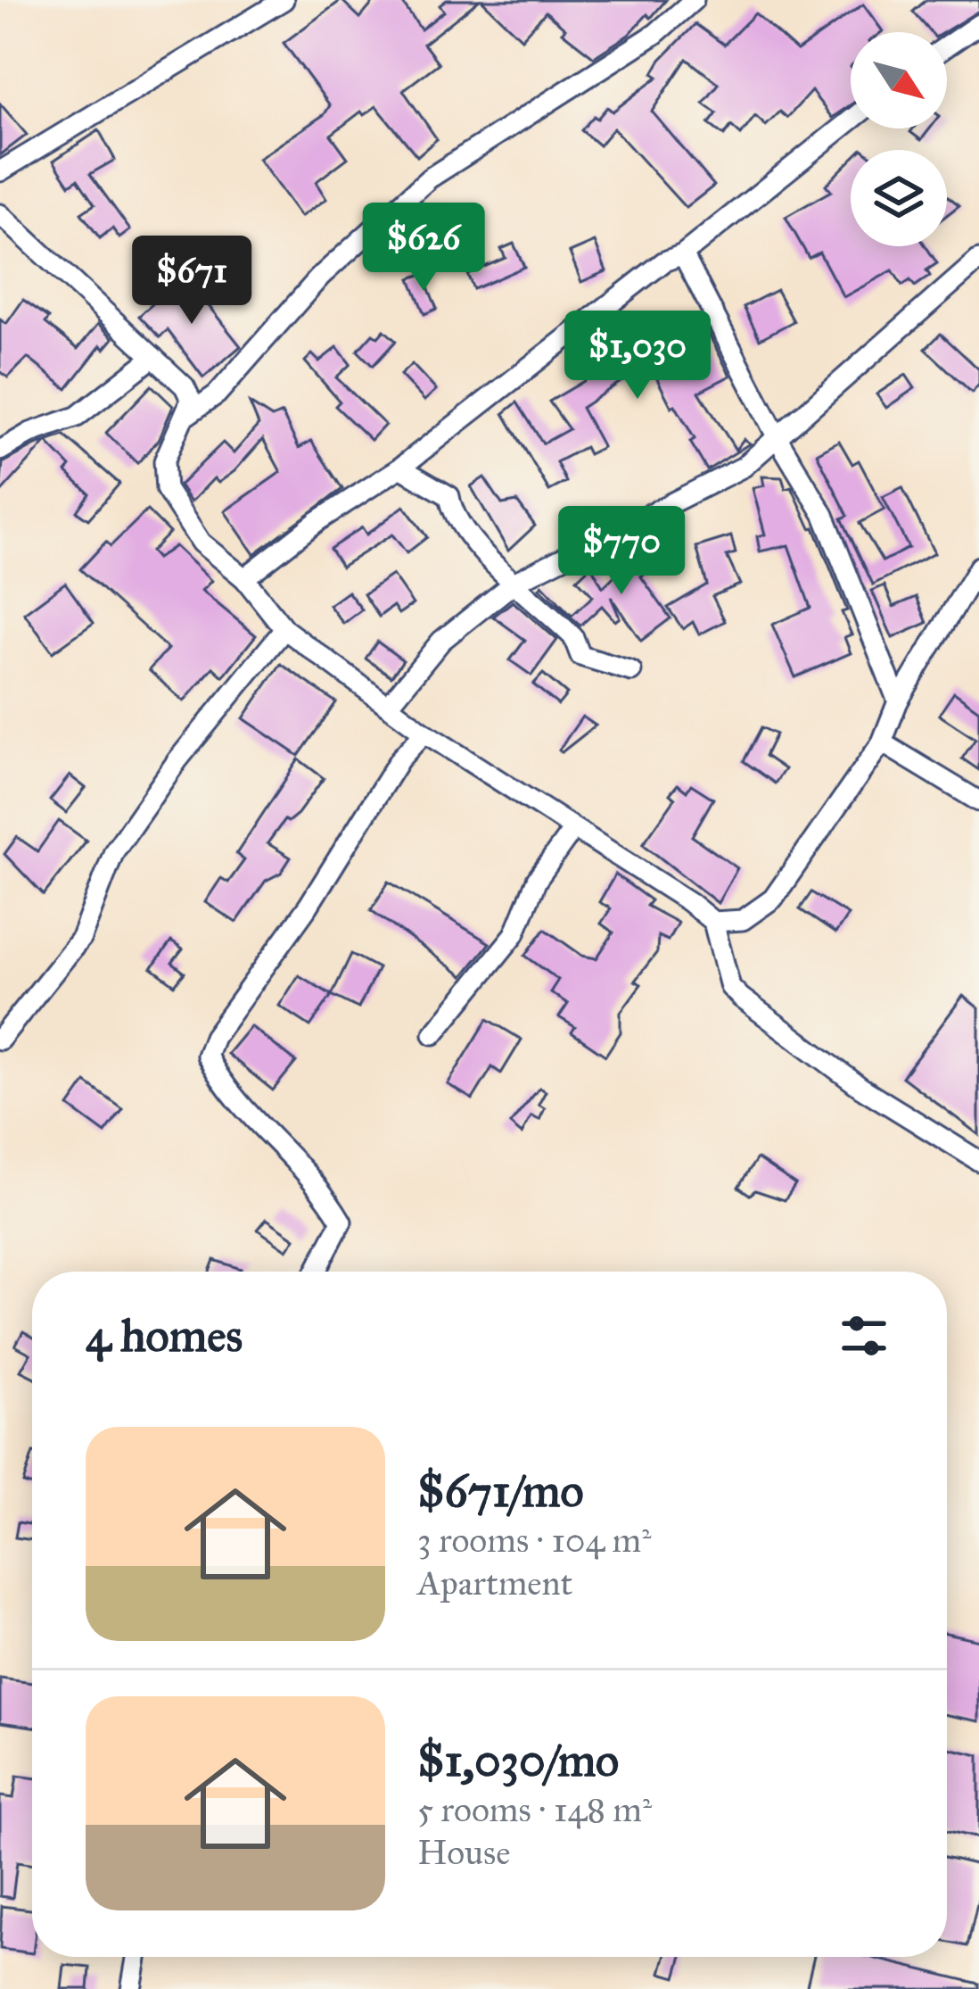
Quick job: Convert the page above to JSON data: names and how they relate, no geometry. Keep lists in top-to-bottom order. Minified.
{"north":"bottom right","page":{"price":["$626","$671","$1,030","$770"],"heading":"4 homes","list":[{"name":"$671/mo","note":"3 rooms · 104 m² · Apartment"},{"name":"$1,030/mo","note":"5 rooms · 148 m² · House"}]}}
